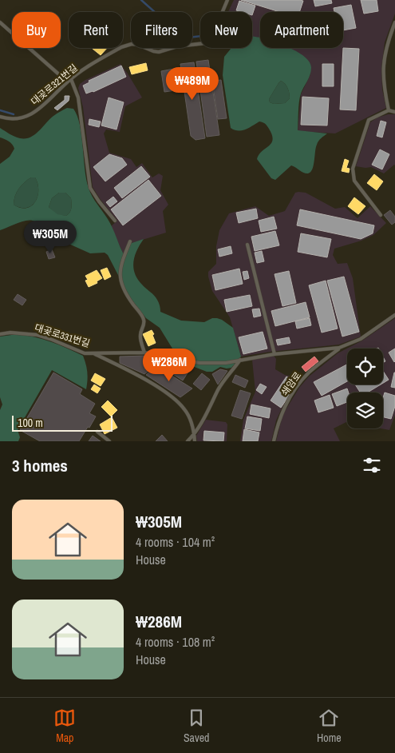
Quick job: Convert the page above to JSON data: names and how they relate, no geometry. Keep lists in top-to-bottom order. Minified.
{"streets":{"lane":["대곶로321번길","대곶로331번길","쇄암로"]},"crossings":[["대곶로331번길","쇄암로"]],"scale_bar":"100 m","page":{"chip":["Buy","Rent","Filters","New","Apartment"],"price":["₩489M","₩305M","₩286M"],"scale":"100 m","heading":"3 homes","list":[{"name":"₩305M","note":"4 rooms · 104 m² · House"},{"name":"₩286M","note":"4 rooms · 108 m² · House"}],"tabs":["Map","Saved","Home"]}}
